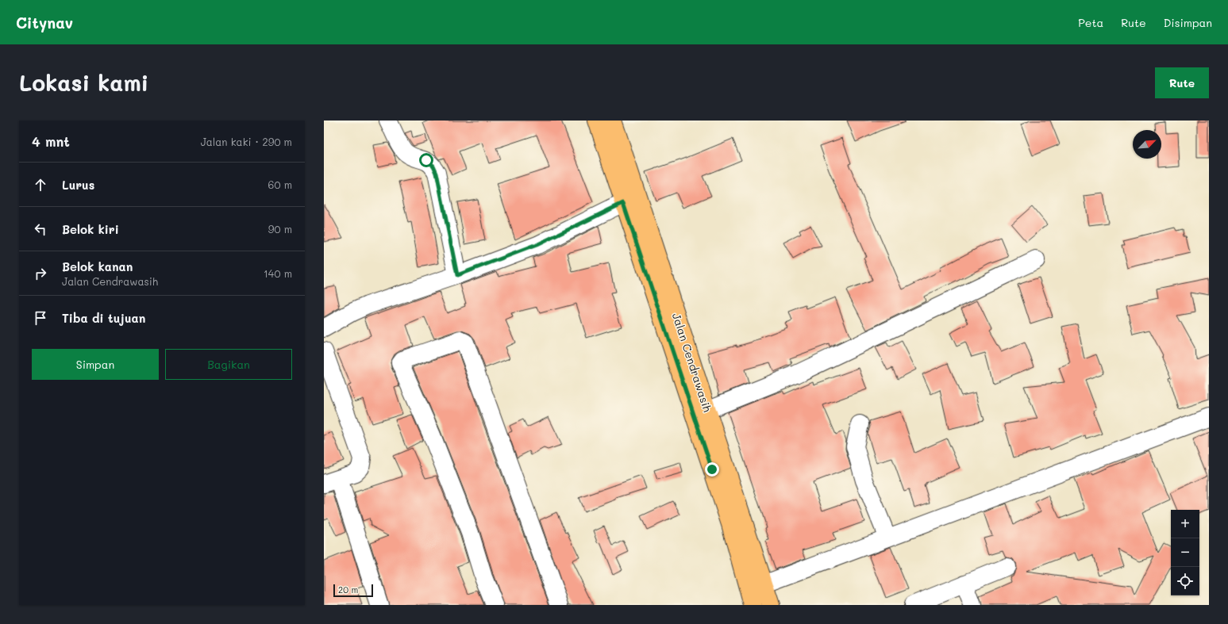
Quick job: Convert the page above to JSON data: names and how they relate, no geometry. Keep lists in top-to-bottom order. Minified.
{"streets":{"main road":["Jalan Cendrawasih"]},"scale_bar":"20 m","north":"top right","page":{"header":"Citynav","nav":["Peta","Rute","Disimpan"],"buttons":["Rute",["Simpan","Bagikan"]],"title":"Lokasi kami","heading":["4 mnt","Jalan kaki · 290 m"],"list":[["Lurus","60 m"],["Belok kiri","90 m"],["Belok kanan","Jalan Cendrawasih","140 m"],"Tiba di tujuan"],"map_buttons":["+","−"],"scale":"20 m"}}
